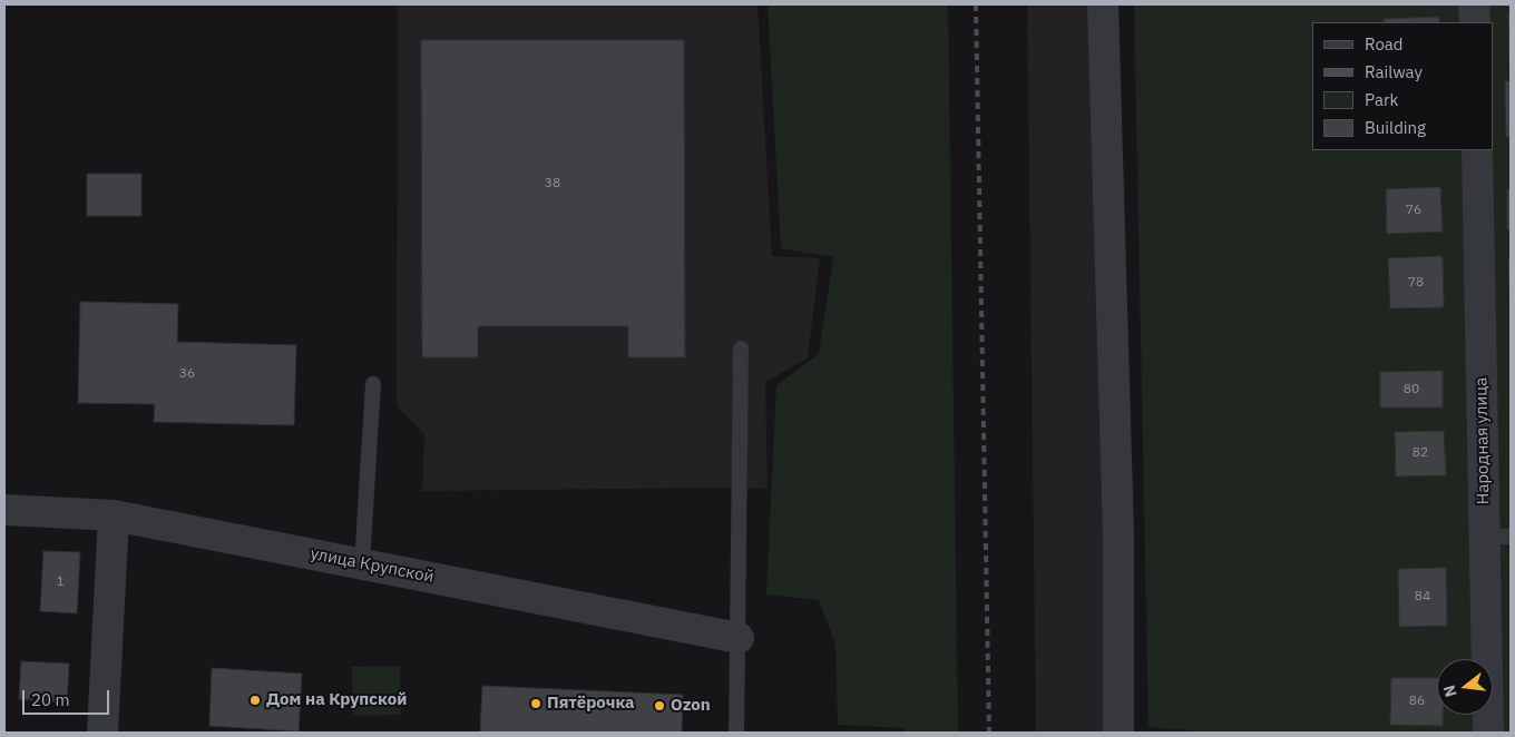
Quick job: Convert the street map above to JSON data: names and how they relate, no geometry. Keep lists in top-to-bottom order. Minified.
{"streets":{"street":["Народная улица","улица Крупской"]},"places":["Дом на Крупской","Пятёрочка","Ozon"],"house_numbers":["38","76","78","36","80","82","1","84","86"],"legend":["Road","Railway","Park","Building"],"scale_bar":"20 m","north":"left"}
